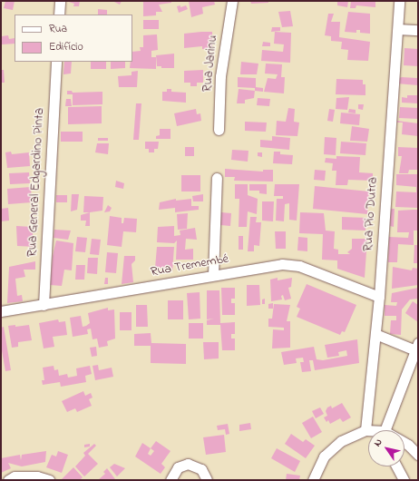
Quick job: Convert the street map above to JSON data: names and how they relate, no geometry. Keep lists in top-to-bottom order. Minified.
{"streets":{"street":["Rua Jarinu","Rua General Edgardino Pinta","Rua Pio Dutra","Rua Tremembé"]},"crossings":[["Rua General Edgardino Pinta","Rua Tremembé"],["Rua Pio Dutra","Rua Tremembé"]],"legend":["Rua","Edifício"],"north":"top left"}
